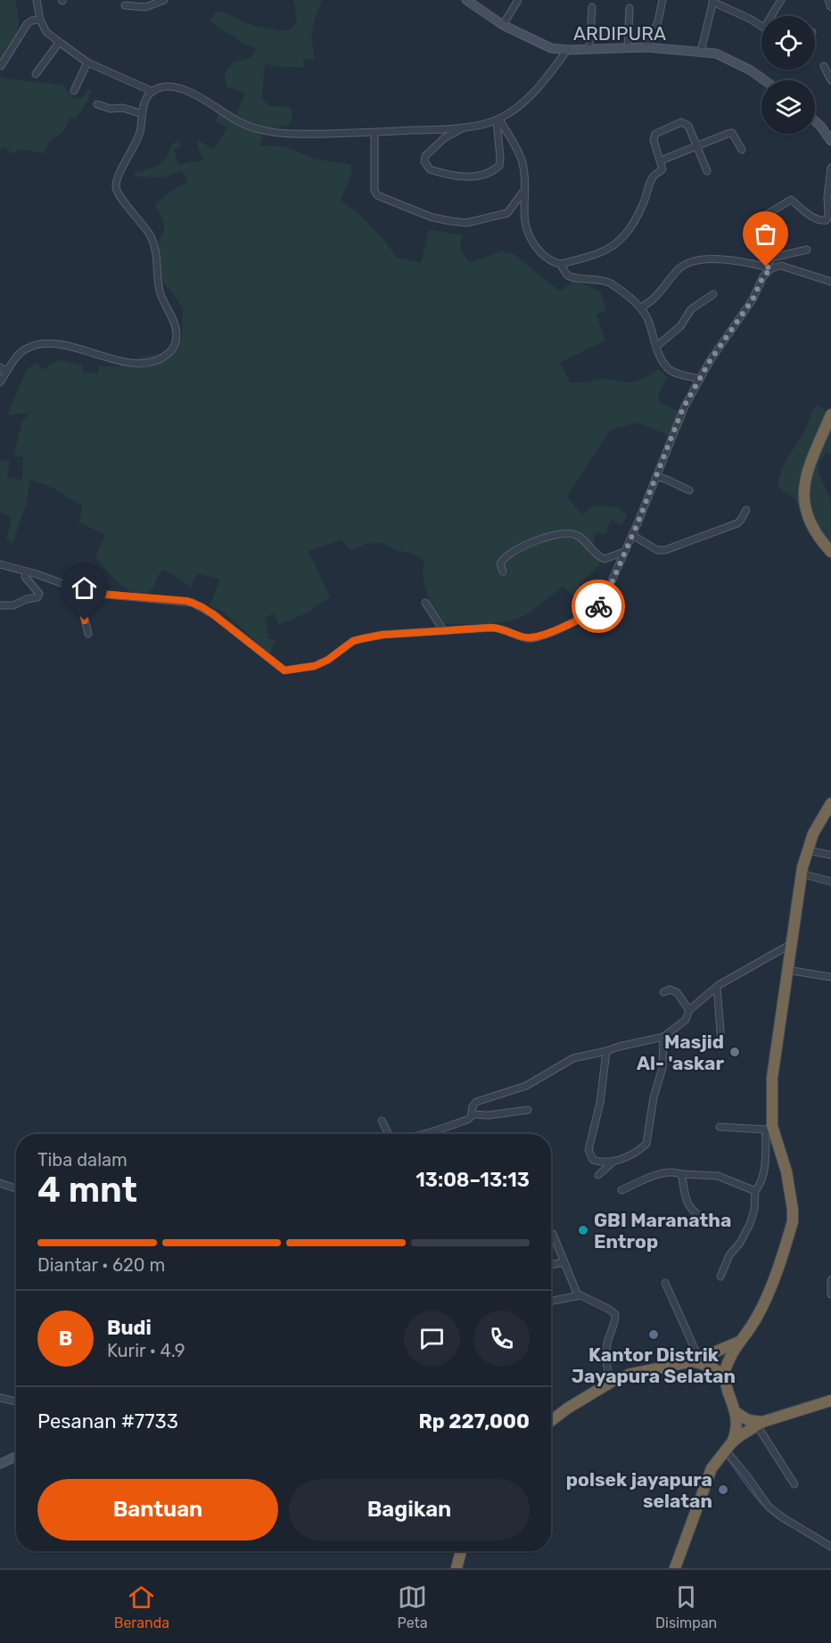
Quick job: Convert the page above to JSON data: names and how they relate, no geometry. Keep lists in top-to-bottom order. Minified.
{"streets":{"street":["ARDIPURA"]},"places":["Masjid Al- 'askar","GBI Maranatha Entrop","Kantor Distrik Jayapura Selatan","polsek jayapura selatan"],"page":{"heading":["4 mnt","Tiba dalam","13:08–13:13"],"panel":["Budi","Kurir · 4.9","Pesanan #7733","Rp 227,000"],"bar":"Diantar · 620 m","round":"B","buttons":["Bantuan","Bagikan"],"tabs":["Beranda","Peta","Disimpan"]}}
